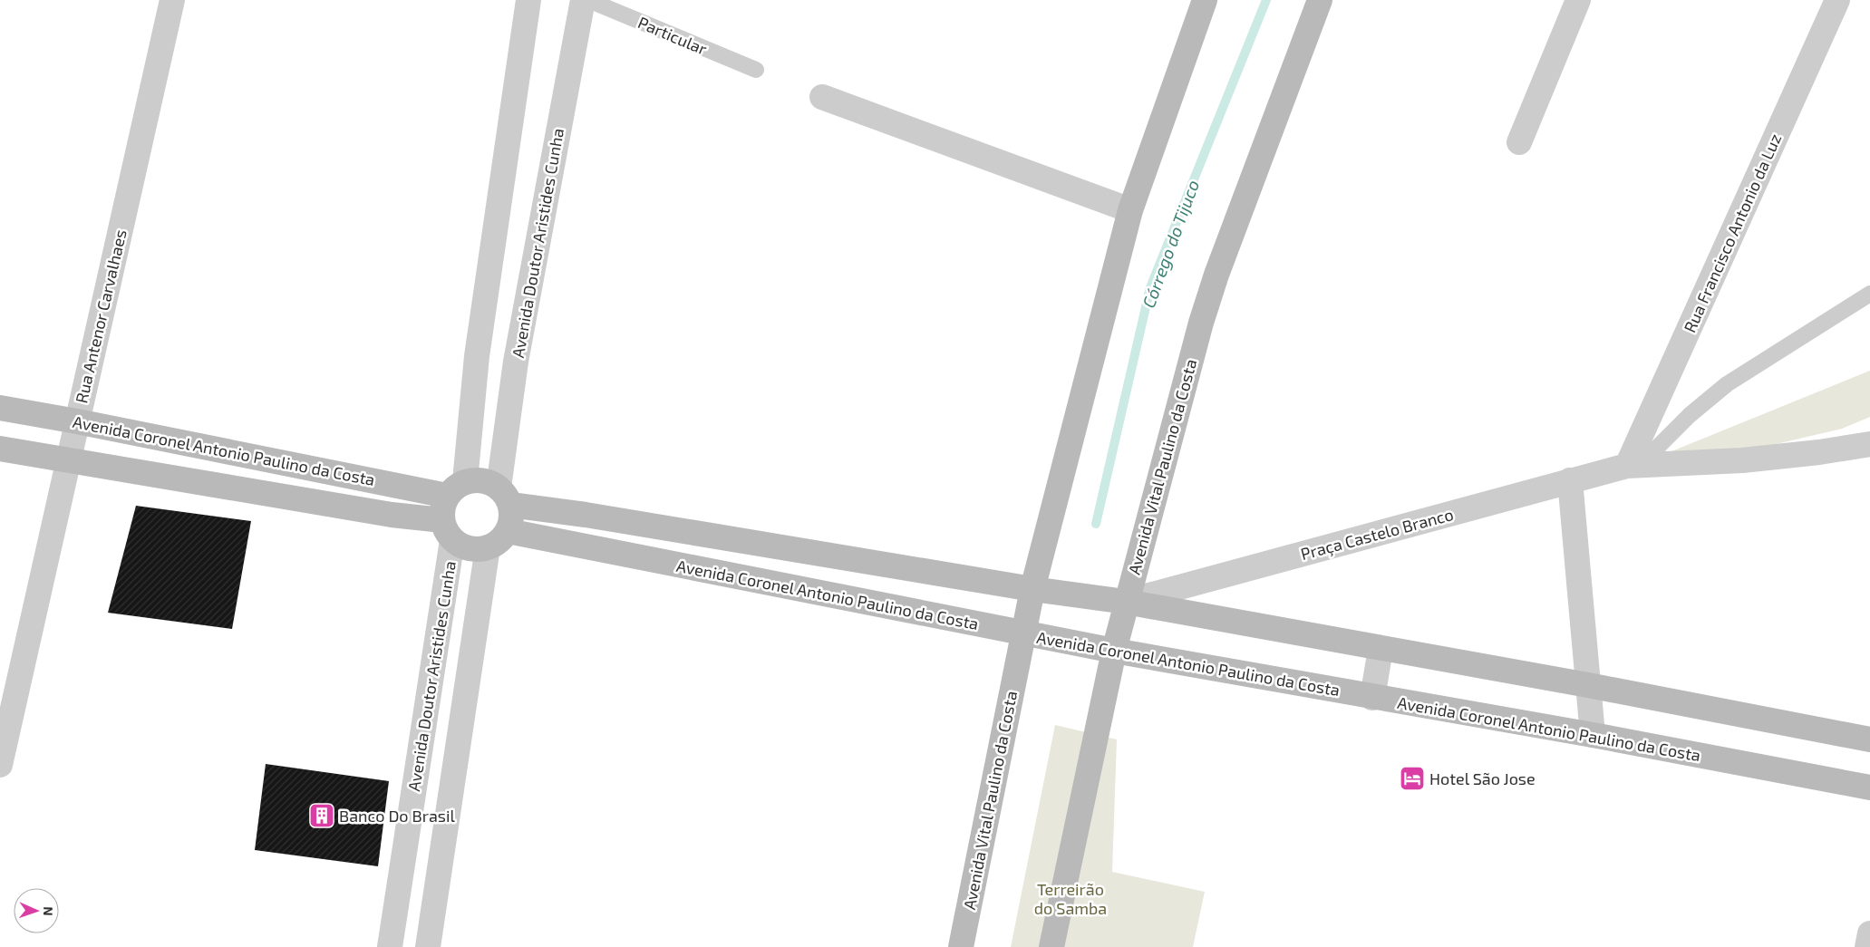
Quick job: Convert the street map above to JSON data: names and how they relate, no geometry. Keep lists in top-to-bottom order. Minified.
{"streets":{"street":["Rua Francisco Antonio da Luz","Avenida Doutor Aristides Cunha","Rua Antenor Carvalhaes","Avenida Coronel Antonio Paulino da Costa","Avenida Vital Paulino da Costa","Praça Castelo Branco"],"lane":["Particular"]},"crossings":[["Rua Francisco Antonio da Luz","Praça Castelo Branco"],["Avenida Doutor Aristides Cunha","Avenida Coronel Antonio Paulino da Costa"],["Rua Antenor Carvalhaes","Avenida Coronel Antonio Paulino da Costa"],["Avenida Coronel Antonio Paulino da Costa","Avenida Vital Paulino da Costa"],["Avenida Vital Paulino da Costa","Praça Castelo Branco"]],"water":["Córrego do Tijuco"],"parks":["Terreirão do Samba"],"places":{"hotel":["Hotel São Jose"],"building":["Banco Do Brasil"]},"north":"right"}
